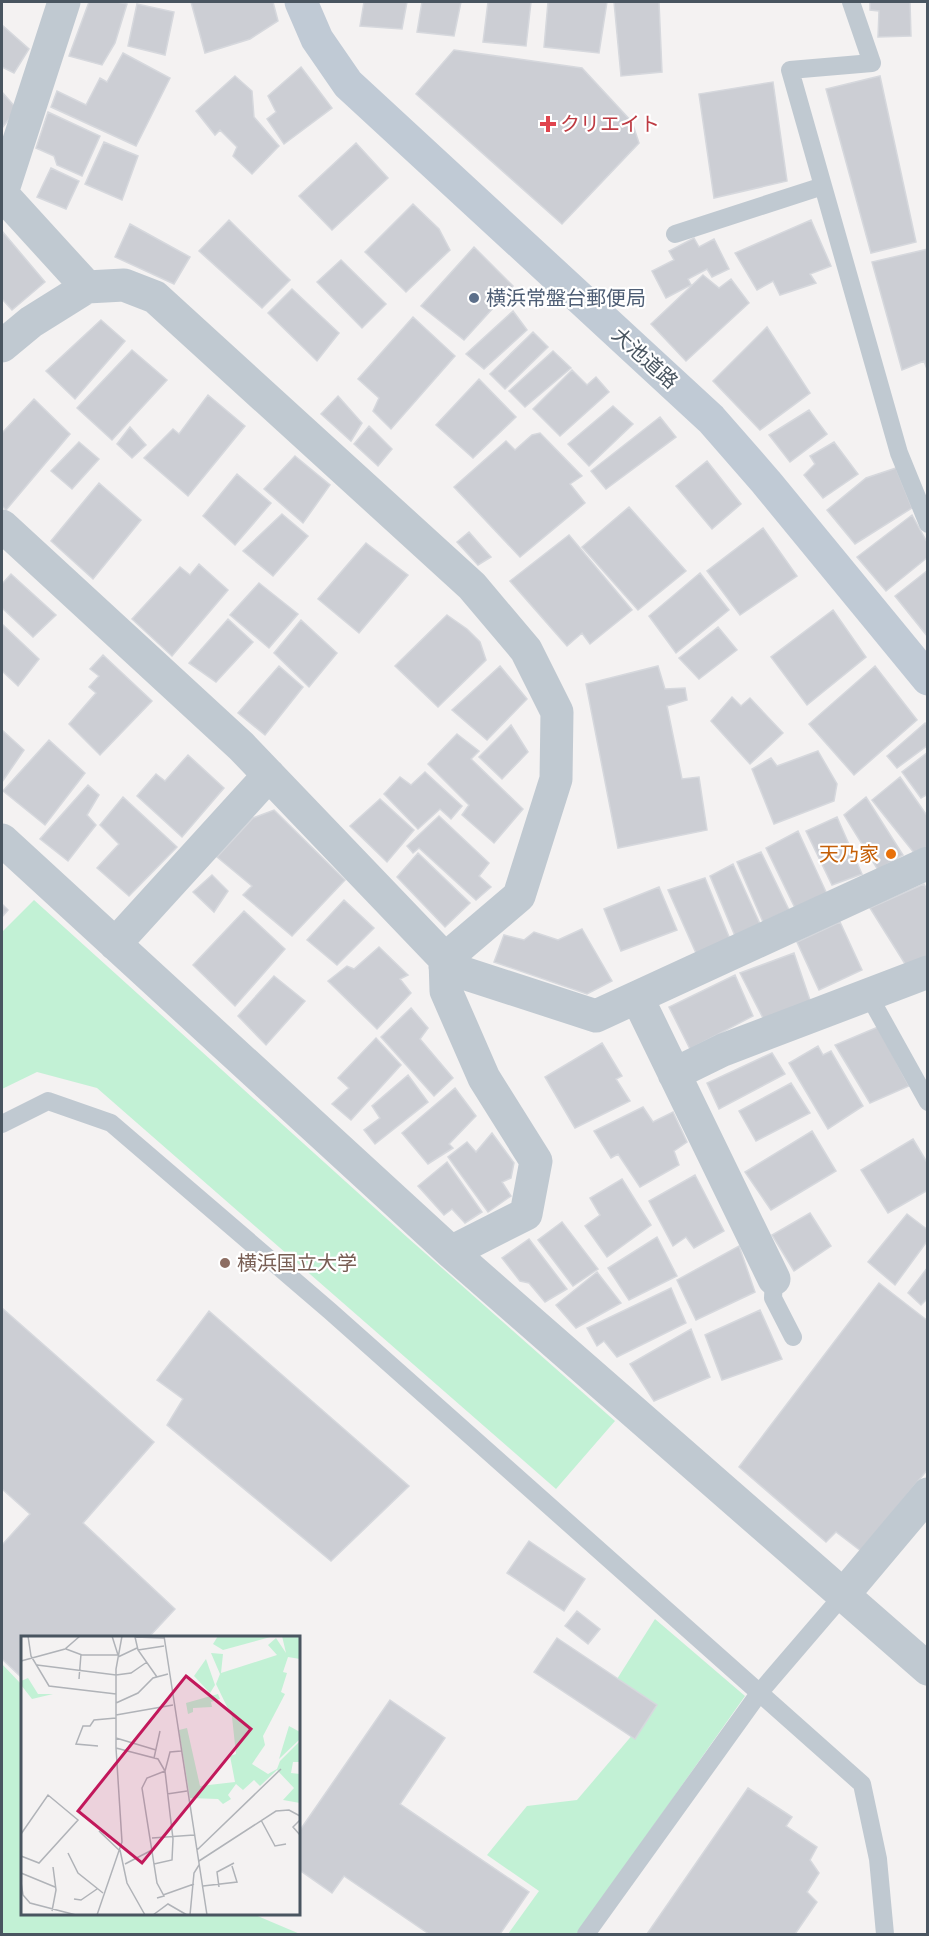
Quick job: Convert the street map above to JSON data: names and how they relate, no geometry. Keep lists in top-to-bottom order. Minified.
{"streets":{"street":["大池道路"]},"places":{"health":["クリエイト"],"other":["横浜常盤台郵便局","天乃家","横浜国立大学"]}}
